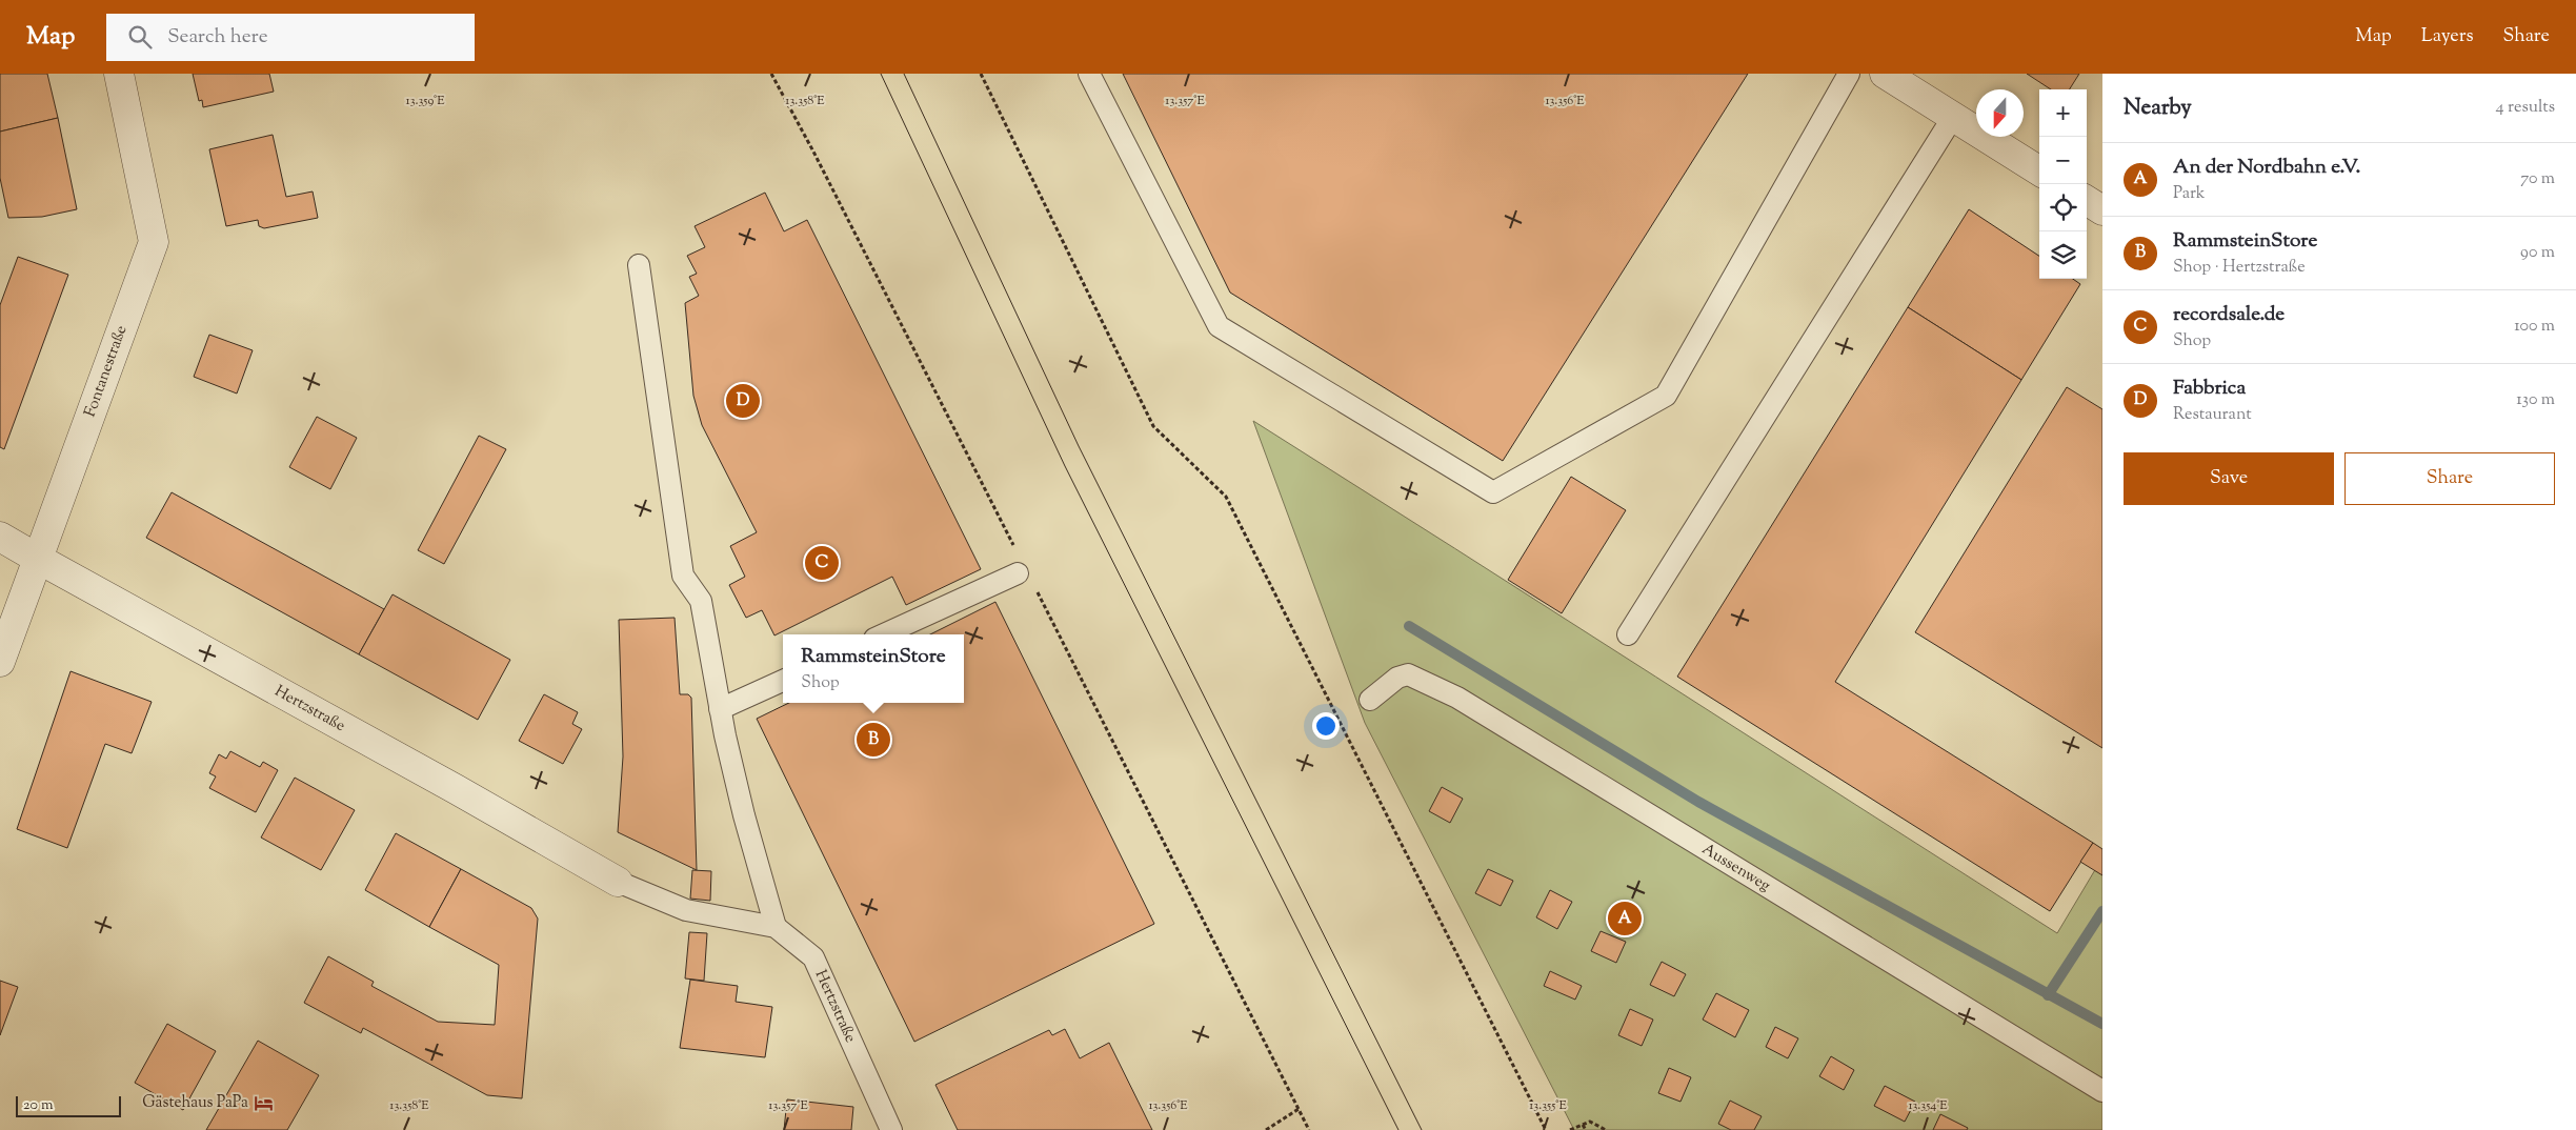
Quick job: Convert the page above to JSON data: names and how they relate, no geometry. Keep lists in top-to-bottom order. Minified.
{"streets":{"street":["Fontanestraße","Hertzstraße"],"lane":["Aussenweg"]},"crossings":[["Fontanestraße","Hertzstraße"]],"places":{"hotel":["Gästehaus PaPa"]},"scale_bar":"20 m","north":"bottom","page":{"header":"Map","search":"Search here","nav":["Map","Layers","Share"],"heading":["Nearby","4 results"],"map_buttons":["+","−"],"list":[{"mark":"A","name":"An der Nordbahn e.V.","note":"Park","value":"70 m"},{"mark":"B","name":"RammsteinStore","note":"Shop · Hertzstraße","value":"90 m"},{"mark":"C","name":"recordsale.de","note":"Shop","value":"100 m"},{"mark":"D","name":"Fabbrica","note":"Restaurant","value":"130 m"}],"pins":["D","C","B","A"],"buttons":["Save","Share"],"popup":["RammsteinStore","Shop"],"scale":"20 m"},"coordinates":["13.359°E","13.358°E","13.357°E","13.356°E","13.355°E","13.354°E"]}
